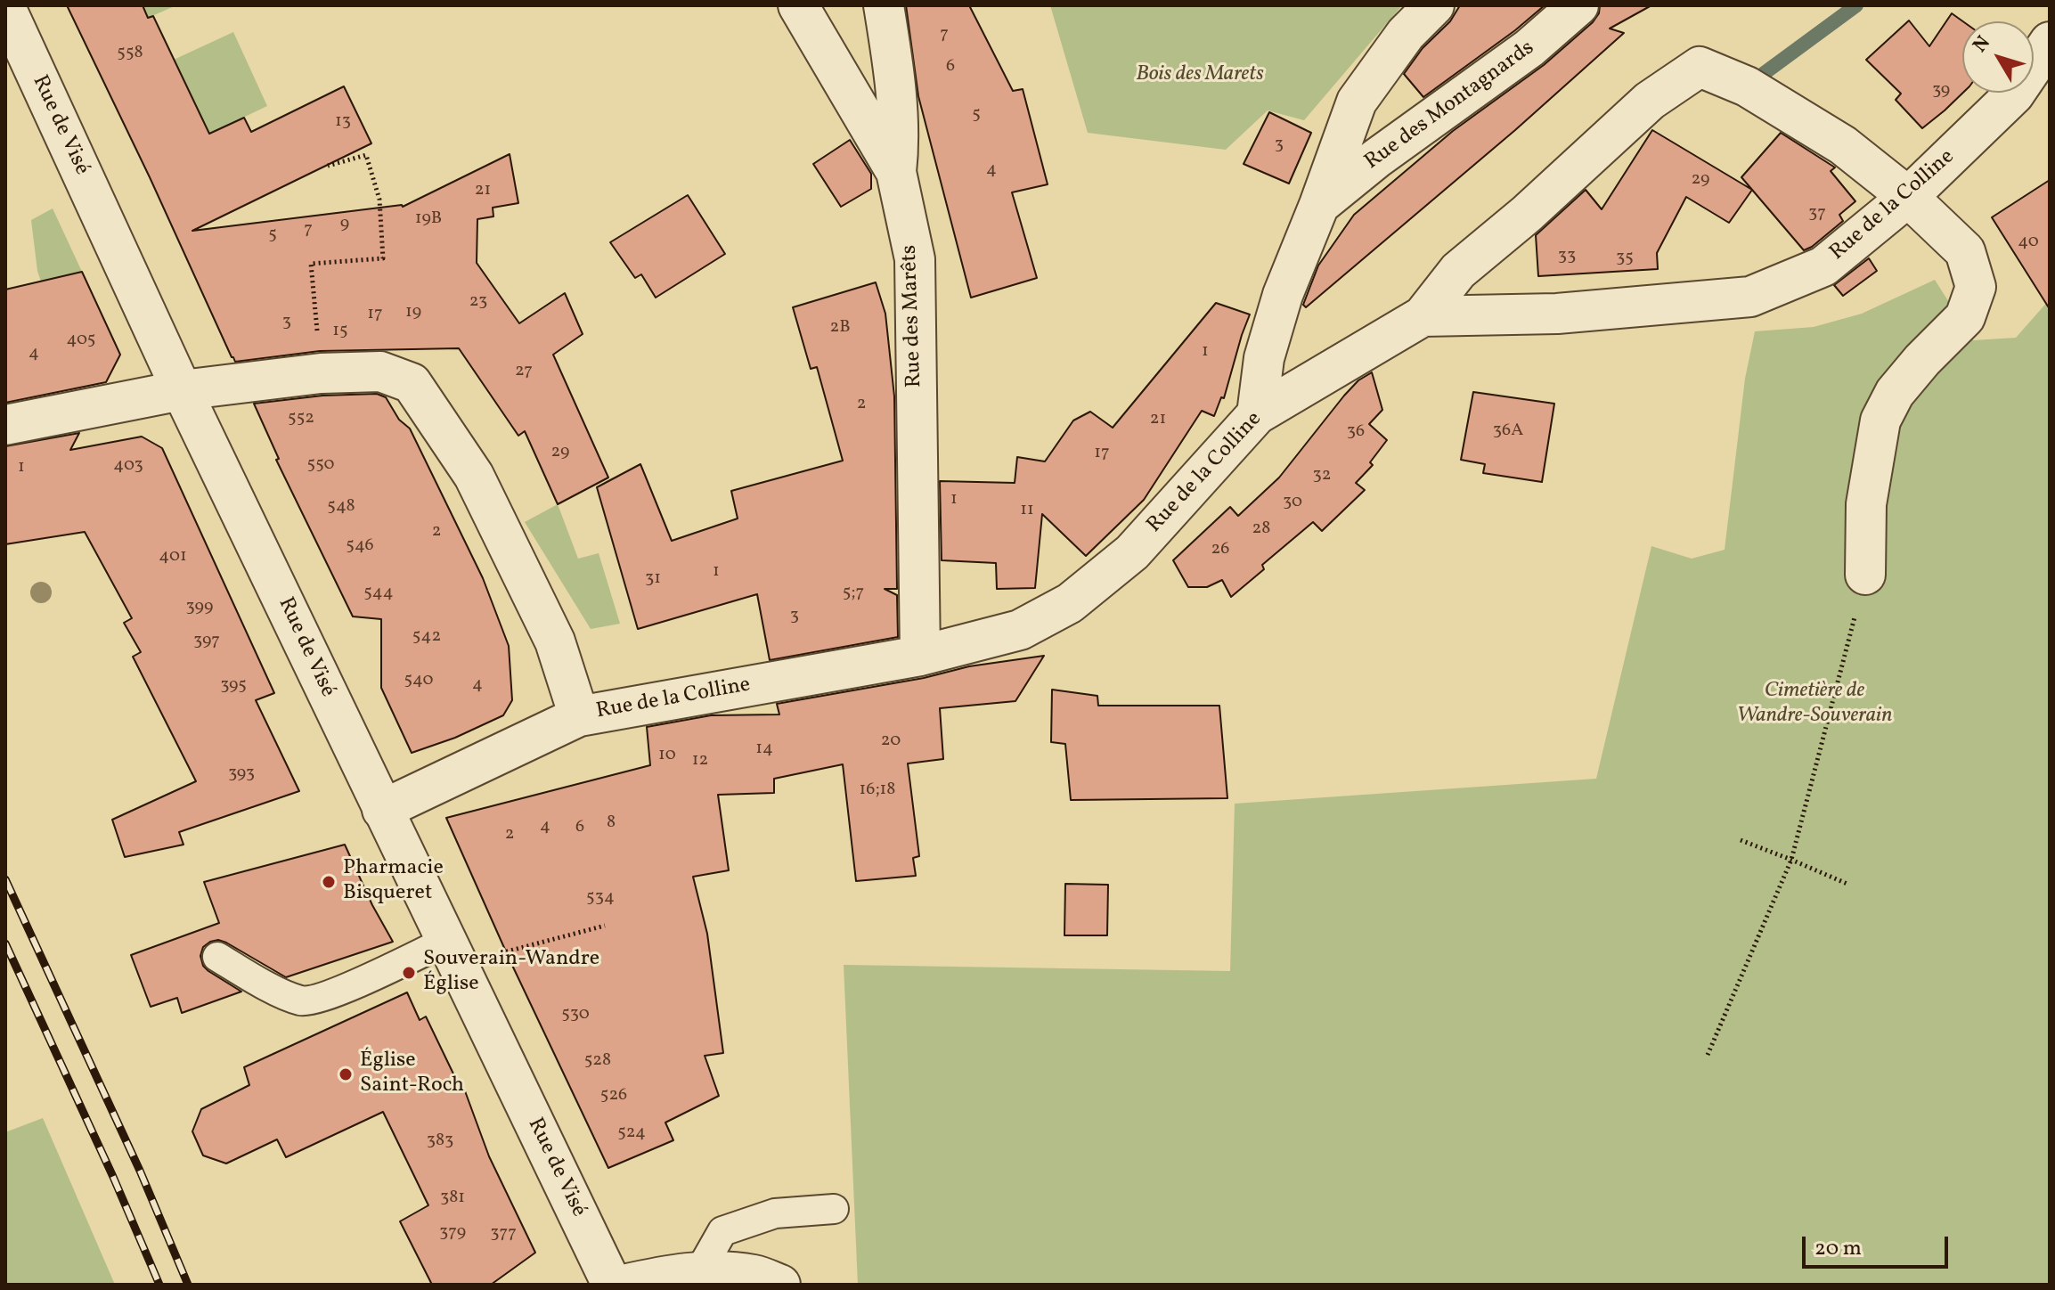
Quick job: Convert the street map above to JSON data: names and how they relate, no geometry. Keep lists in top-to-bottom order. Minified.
{"streets":{"street":["Rue des Montagnards","Rue de Visé","Rue de la Colline","Rue des Marêts"]},"crossings":[["Rue des Montagnards","Rue de la Colline"],["Rue de Visé","Rue de la Colline"],["Rue de la Colline","Rue des Marêts"]],"parks":["Bois des Marets","Cimetière de Wandre-Souverain"],"places":["Pharmacie Bisqueret","Souverain-Wandre Église","Église Saint-Roch"],"house_numbers":["7","558","6","39","5","13","3","4","29","21","37","19B","9","7","5","40","33","35","23","19","17","3","2B","15","405","1","4","27","2","552","21","36A","36","29","17","550","403","1","32","1","30","548","11","28","2","546","26","401","1","31","544","5;7","399","3","542","397","540","4","395","20","14","10","12","393","16;18","8","4","6","2","534","530","528","526","524","383","381","379","377"],"scale_bar":"20 m","north":"top left"}
